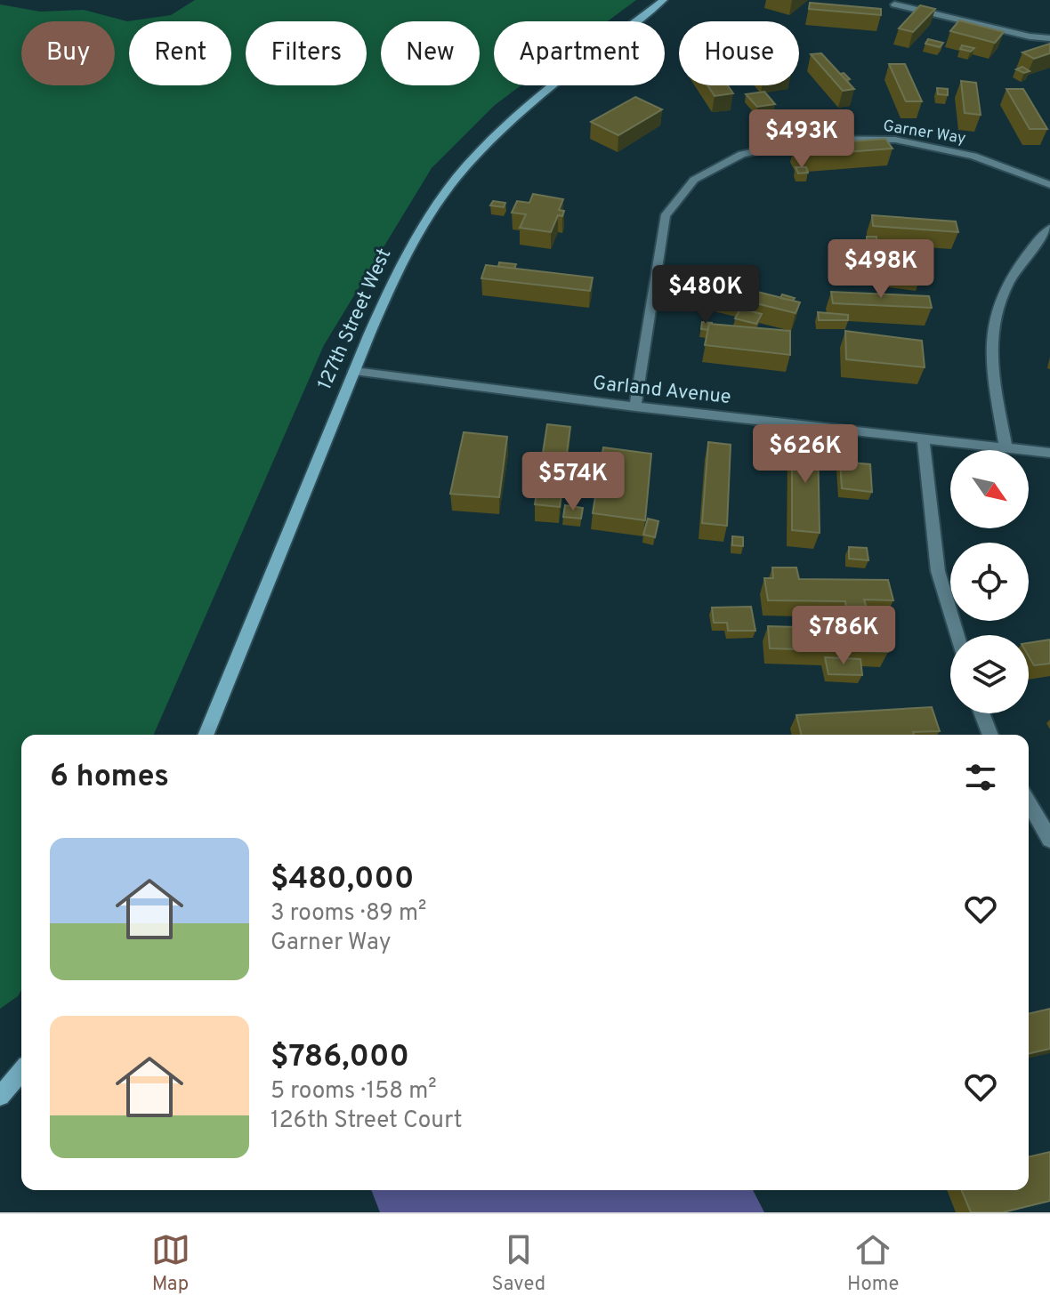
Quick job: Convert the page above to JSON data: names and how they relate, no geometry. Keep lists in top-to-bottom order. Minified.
{"streets":{"street":["Garner Way","127th Street West","Garland Avenue"]},"crossings":[["Garner Way","Garland Avenue"],["127th Street West","Garland Avenue"]],"north":"bottom right","page":{"chip":["Buy","Rent","Filters","New","Apartment","House"],"price":["$493K","$498K","$480K","$626K","$574K","$786K"],"heading":"6 homes","list":[{"name":"$480,000","note":"3 rooms · 89 m² · Garner Way"},{"name":"$786,000","note":"5 rooms · 158 m² · 126th Street Court"}],"tabs":["Map","Saved","Home"]}}
